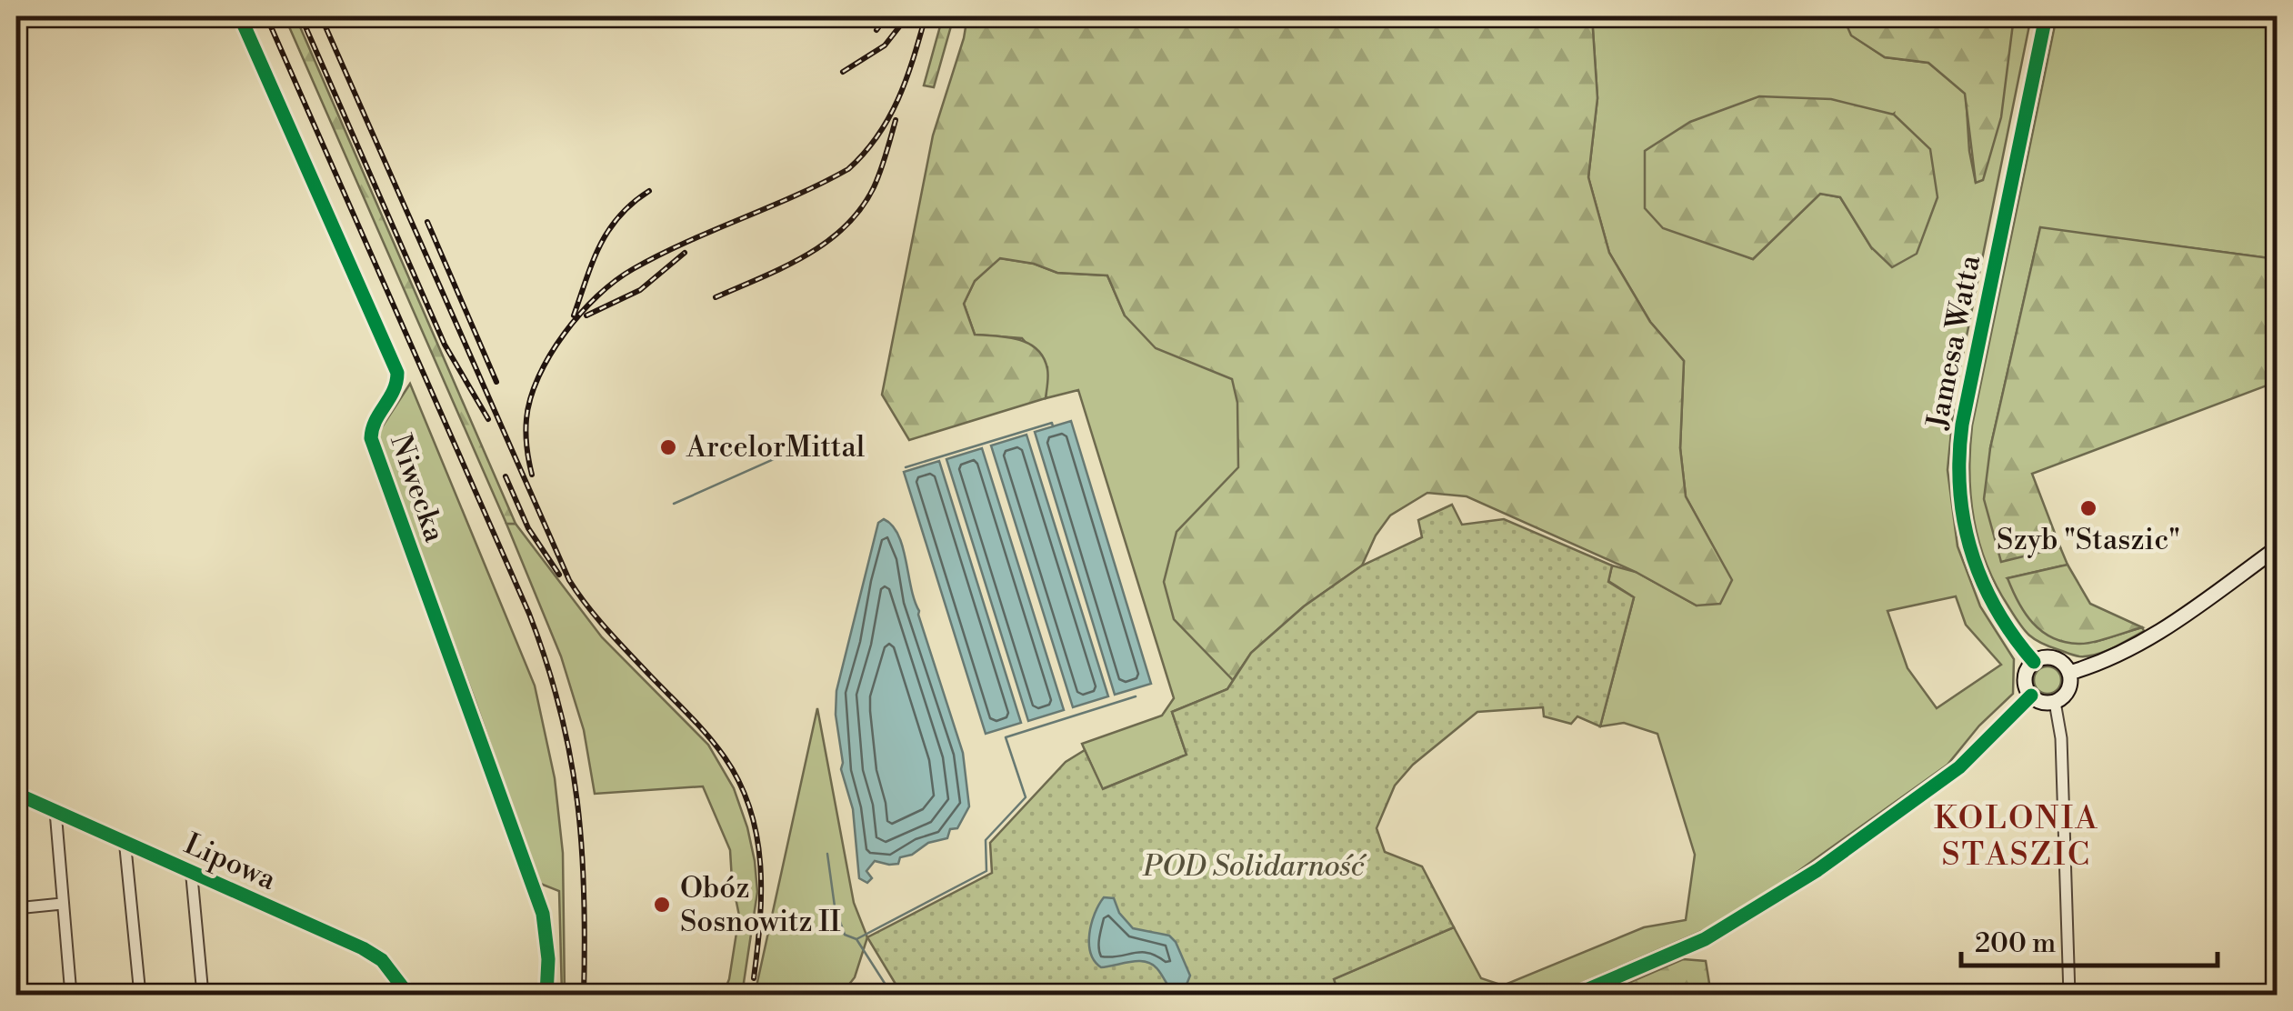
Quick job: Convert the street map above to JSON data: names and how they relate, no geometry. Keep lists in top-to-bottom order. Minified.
{"streets":{"street":["Jamesa Watta","Niwecka","Lipowa"]},"districts":["KOLONIA STASZIC"],"parks":["POD Solidarność"],"places":["ArcelorMittal","Szyb \"Staszic\"","Obóz Sosnowitz II"],"scale_bar":"200 m"}
